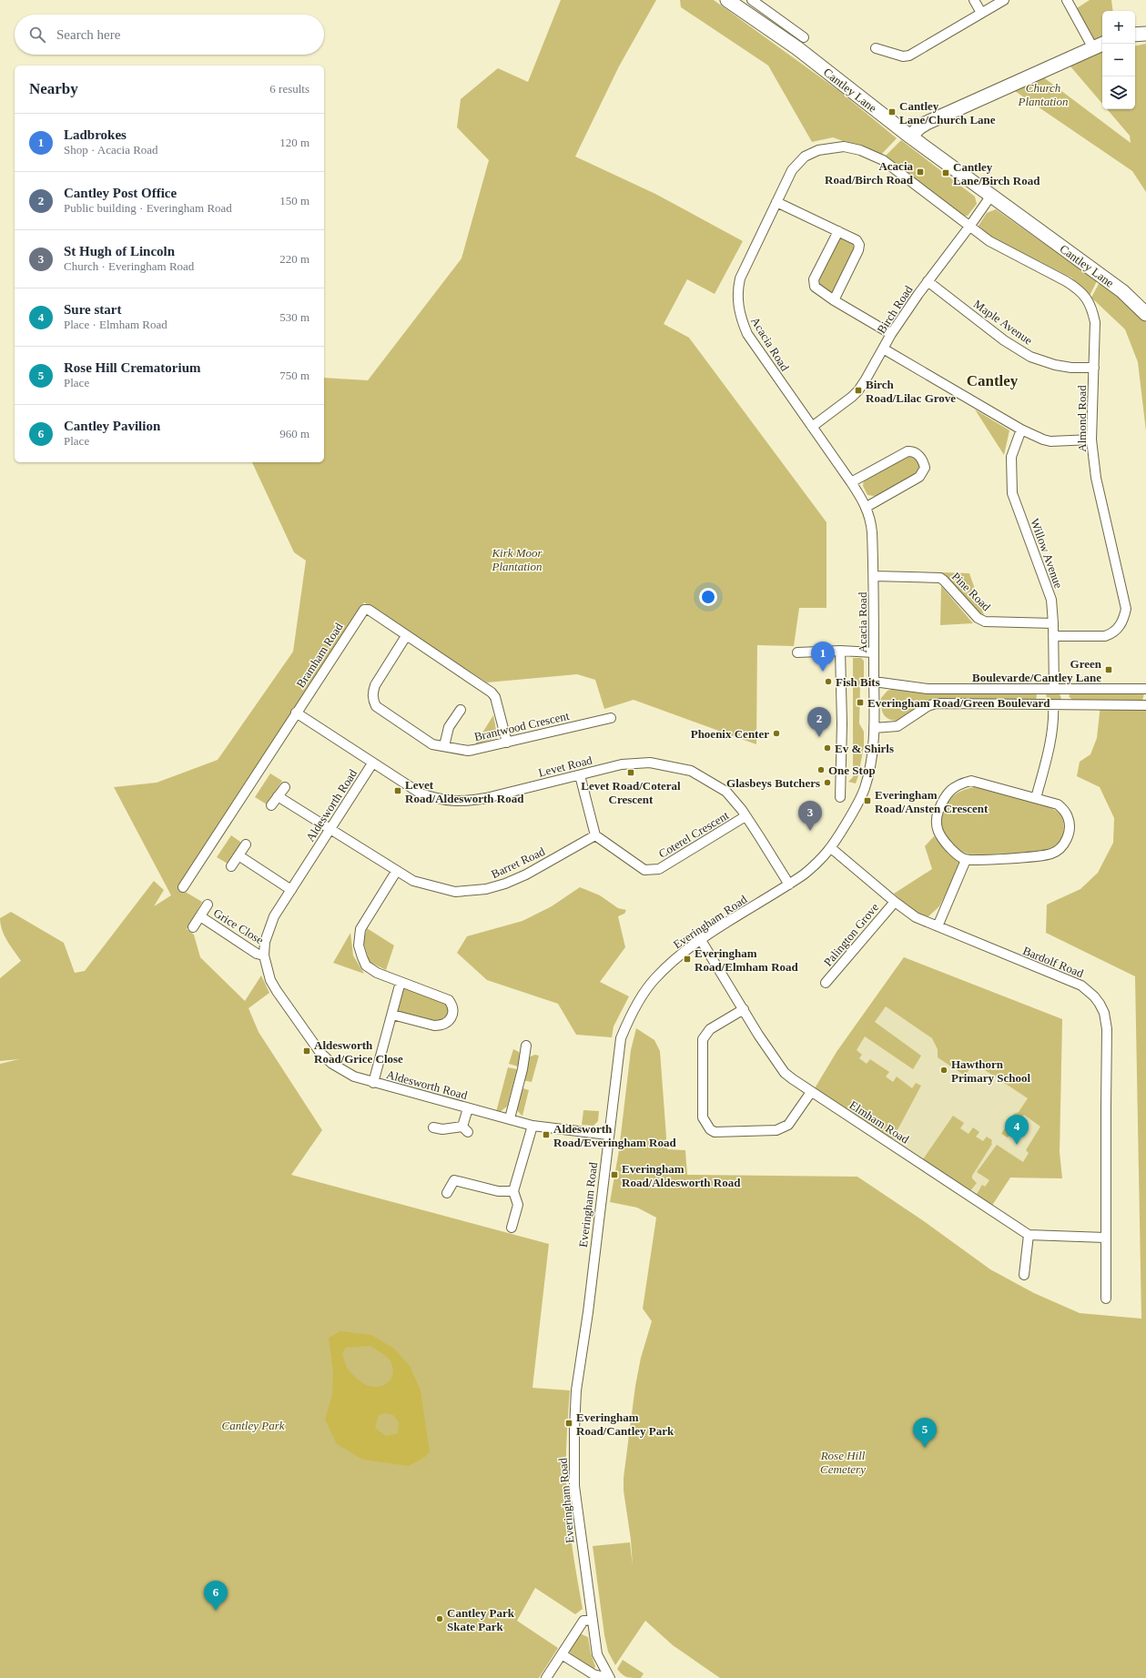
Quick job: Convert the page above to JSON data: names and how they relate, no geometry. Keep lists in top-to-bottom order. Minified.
{"streets":{"main road":["Cantley Lane"],"street":["Birch Road","Maple Avenue","Acacia Road","Almond Road","Willow Avenue","Pine Road","Bramham Road","Brantwood Crescent","Levet Road","Aldesworth Road","Coterel Crescent","Barret Road","Everingham Road","Grice Close","Palington Grove","Bardolf Road","Elmham Road"]},"crossings":[["Cantley Lane","Birch Road"],["Birch Road","Maple Avenue"],["Birch Road","Acacia Road"],["Birch Road","Almond Road"],["Maple Avenue","Almond Road"],["Acacia Road","Almond Road"],["Acacia Road","Pine Road"],["Acacia Road","Everingham Road"],["Almond Road","Willow Avenue"],["Willow Avenue","Pine Road"],["Bramham Road","Brantwood Crescent"],["Bramham Road","Levet Road"],["Levet Road","Aldesworth Road"],["Levet Road","Coterel Crescent"],["Levet Road","Everingham Road"],["Aldesworth Road","Barret Road"],["Aldesworth Road","Everingham Road"],["Aldesworth Road","Grice Close"],["Coterel Crescent","Barret Road"],["Everingham Road","Bardolf Road"],["Everingham Road","Elmham Road"],["Palington Grove","Bardolf Road"]],"districts":["Cantley"],"parks":["Church Plantation","Kirk Moor Plantation","Cantley Park","Rose Hill Cemetery"],"places":{"transit":["Cantley Lane/Church Lane","Acacia Road/Birch Road","Cantley Lane/Birch Road","Birch Road/Lilac Grove","Green Boulevarde/Cantley Lane","Everingham Road/Green Boulevard","Levet Road/Coteral Crescent","Levet Road/Aldesworth Road","Everingham Road/Ansten Crescent","Everingham Road/Elmham Road","Aldesworth Road/Grice Close","Aldesworth Road/Everingham Road","Everingham Road/Aldesworth Road","Everingham Road/Cantley Park"],"other":["Fish Bits","Phoenix Center","Ev & Shirls","One Stop","Glasbeys Butchers","Hawthorn Primary School","Cantley Park Skate Park"]},"page":{"map_buttons":["+","−"],"search":"Search here","heading":["Nearby","6 results"],"list":[{"mark":"1","name":"Ladbrokes","note":"Shop · Acacia Road","value":"120 m"},{"mark":"2","name":"Cantley Post Office","note":"Public building · Everingham Road","value":"150 m"},{"mark":"3","name":"St Hugh of Lincoln","note":"Church · Everingham Road","value":"220 m"},{"mark":"4","name":"Sure start","note":"Place · Elmham Road","value":"530 m"},{"mark":"5","name":"Rose Hill Crematorium","note":"Place","value":"750 m"},{"mark":"6","name":"Cantley Pavilion","note":"Place","value":"960 m"}],"pins":["1","2","3","4","5","6"]}}
